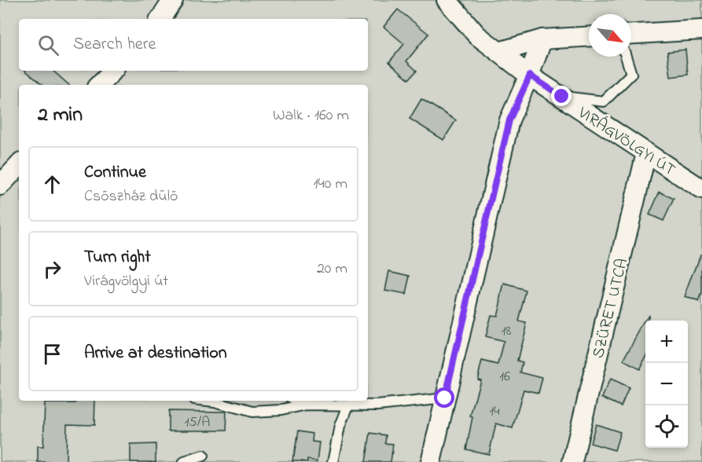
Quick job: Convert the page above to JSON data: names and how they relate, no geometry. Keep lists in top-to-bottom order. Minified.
{"streets":{"street":["VIRÁGVÖLGYI ÚT","SZÜRET UTCA"]},"crossings":[["VIRÁGVÖLGYI ÚT","SZÜRET UTCA"]],"house_numbers":["18","16","14","15/A"],"north":"bottom right","page":{"search":"Search here","heading":["2 min","Walk · 160 m"],"list":[["Continue","Csőszház dűlő","140 m"],["Turn right","Virágvölgyi út","20 m"],"Arrive at destination"],"map_buttons":["+","−"]}}
